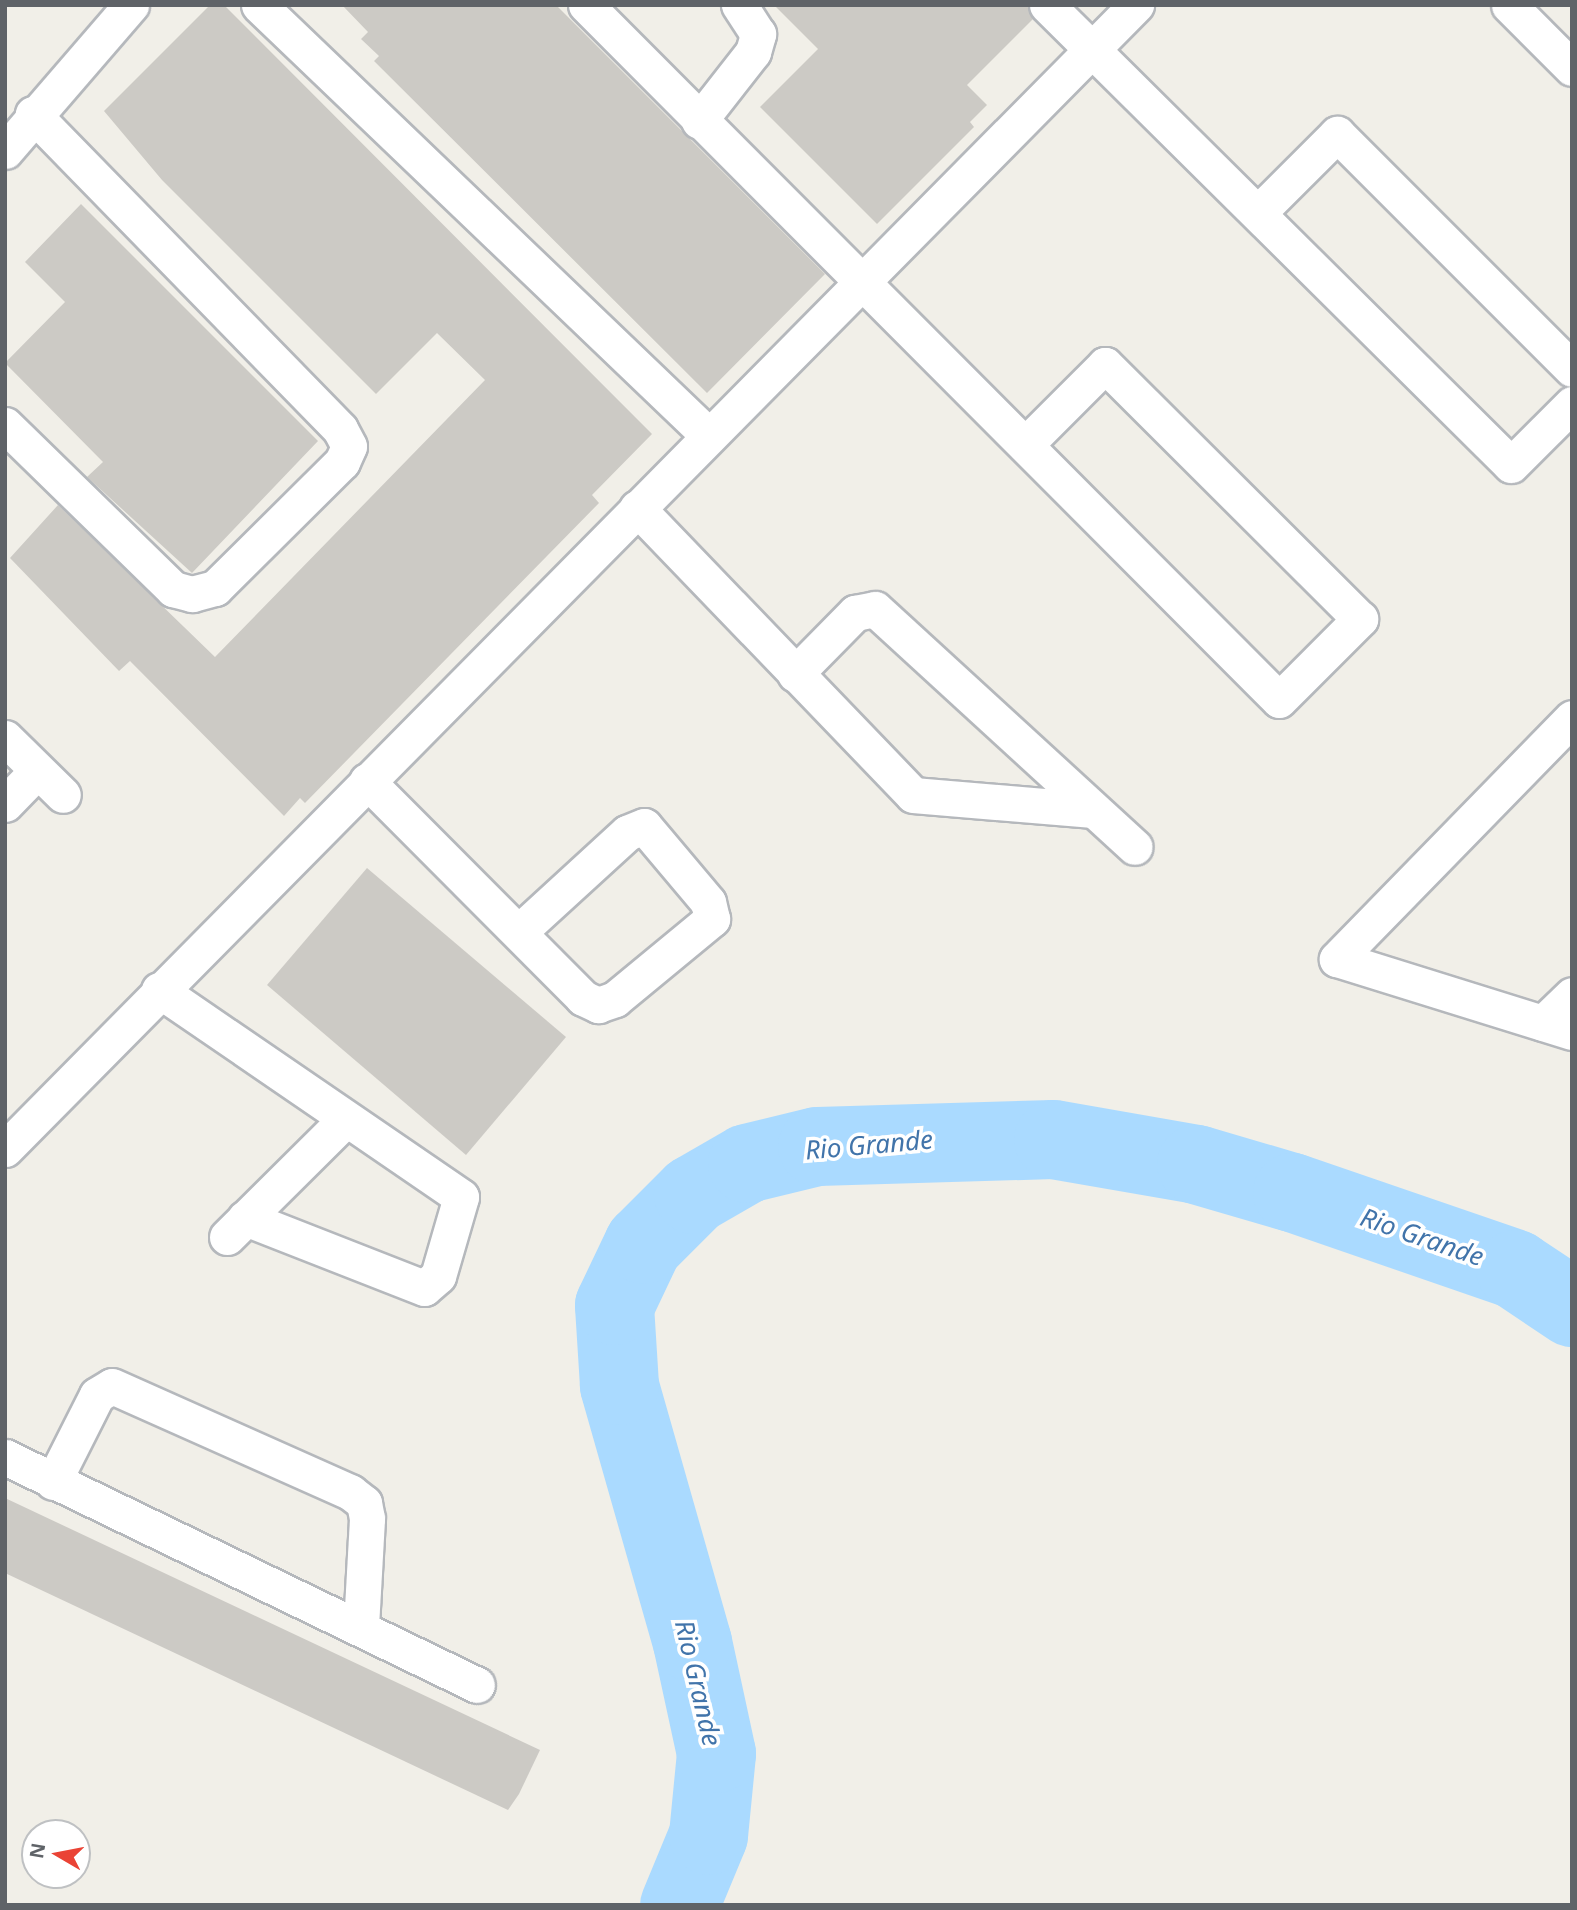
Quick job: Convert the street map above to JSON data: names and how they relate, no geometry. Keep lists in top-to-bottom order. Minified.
{"water":["Rio Grande"],"north":"left"}
